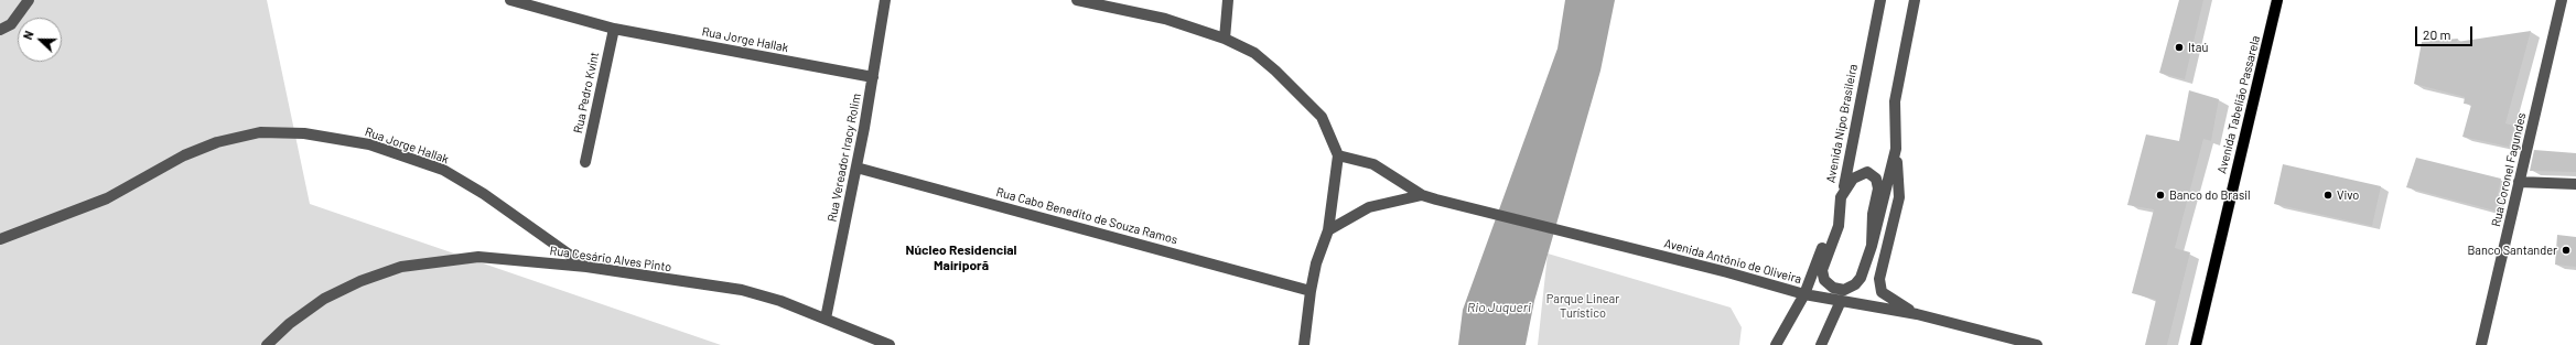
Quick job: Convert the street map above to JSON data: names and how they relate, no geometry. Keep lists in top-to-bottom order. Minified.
{"streets":{"main road":["Avenida Tabelião Passarela"],"street":["Rua Jorge Hallak","Rua Pedro Kvint","Avenida Nipo Brasileira","Rua Vereador Iracy Rolim","Rua Coronel Fagundes","Rua Cabo Benedito de Souza Ramos","Rua Cesário Alves Pinto","Avenida Antônio de Oliveira"]},"crossings":[["Rua Jorge Hallak","Rua Pedro Kvint"],["Rua Jorge Hallak","Rua Vereador Iracy Rolim"],["Rua Jorge Hallak","Rua Cesário Alves Pinto"],["Avenida Nipo Brasileira","Avenida Antônio de Oliveira"],["Rua Vereador Iracy Rolim","Rua Cabo Benedito de Souza Ramos"],["Rua Vereador Iracy Rolim","Rua Cesário Alves Pinto"]],"districts":["Núcleo Residencial Mairiporã"],"water":["Rio Juqueri"],"parks":["Parque Linear Turístico"],"places":["Itaú","Banco do Brasil","Vivo","Banco Santander"],"scale_bar":"20 m","north":"left"}
